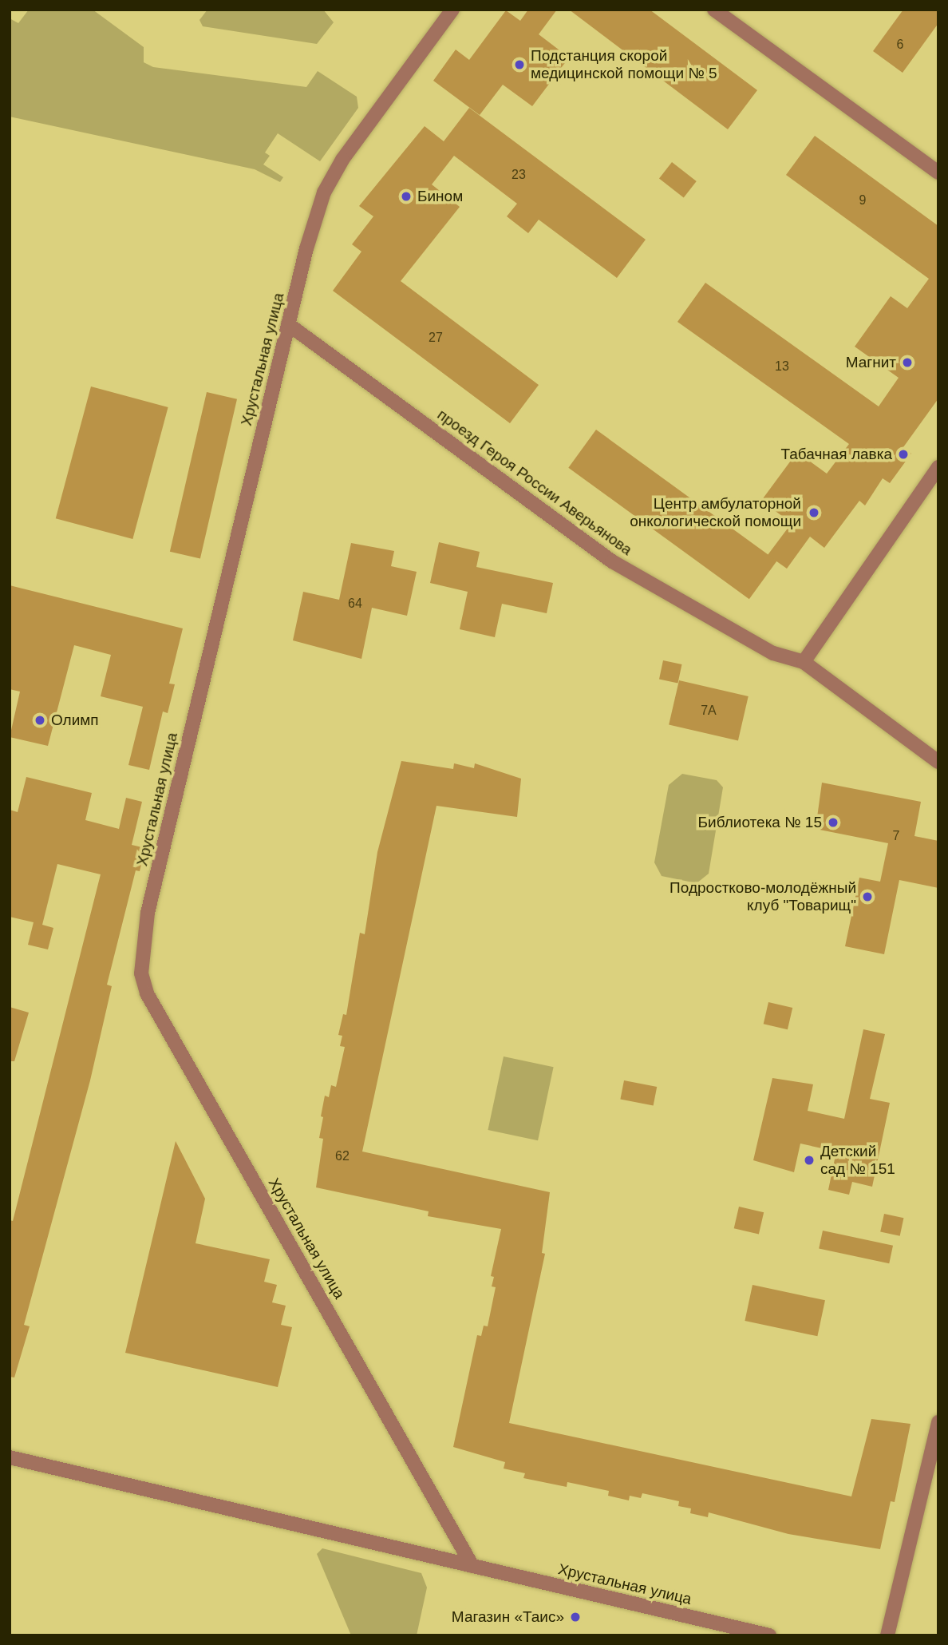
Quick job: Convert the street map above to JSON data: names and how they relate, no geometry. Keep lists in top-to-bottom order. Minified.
{"streets":{"street":["Хрустальная улица","проезд Героя России Аверьянова"]},"crossings":[["Хрустальная улица","проезд Героя России Аверьянова"]],"places":["Подстанция скорой медицинской помощи № 5","Бином","Магнит","Табачная лавка","Центр амбулаторной онкологической помощи","Олимп","Библиотека № 15","Подростково-молодёжный клуб \"Товарищ\"","Детский сад № 151","Магазин «Таис»"],"house_numbers":["6","23","9","27","13","64","7А","7","62"]}
